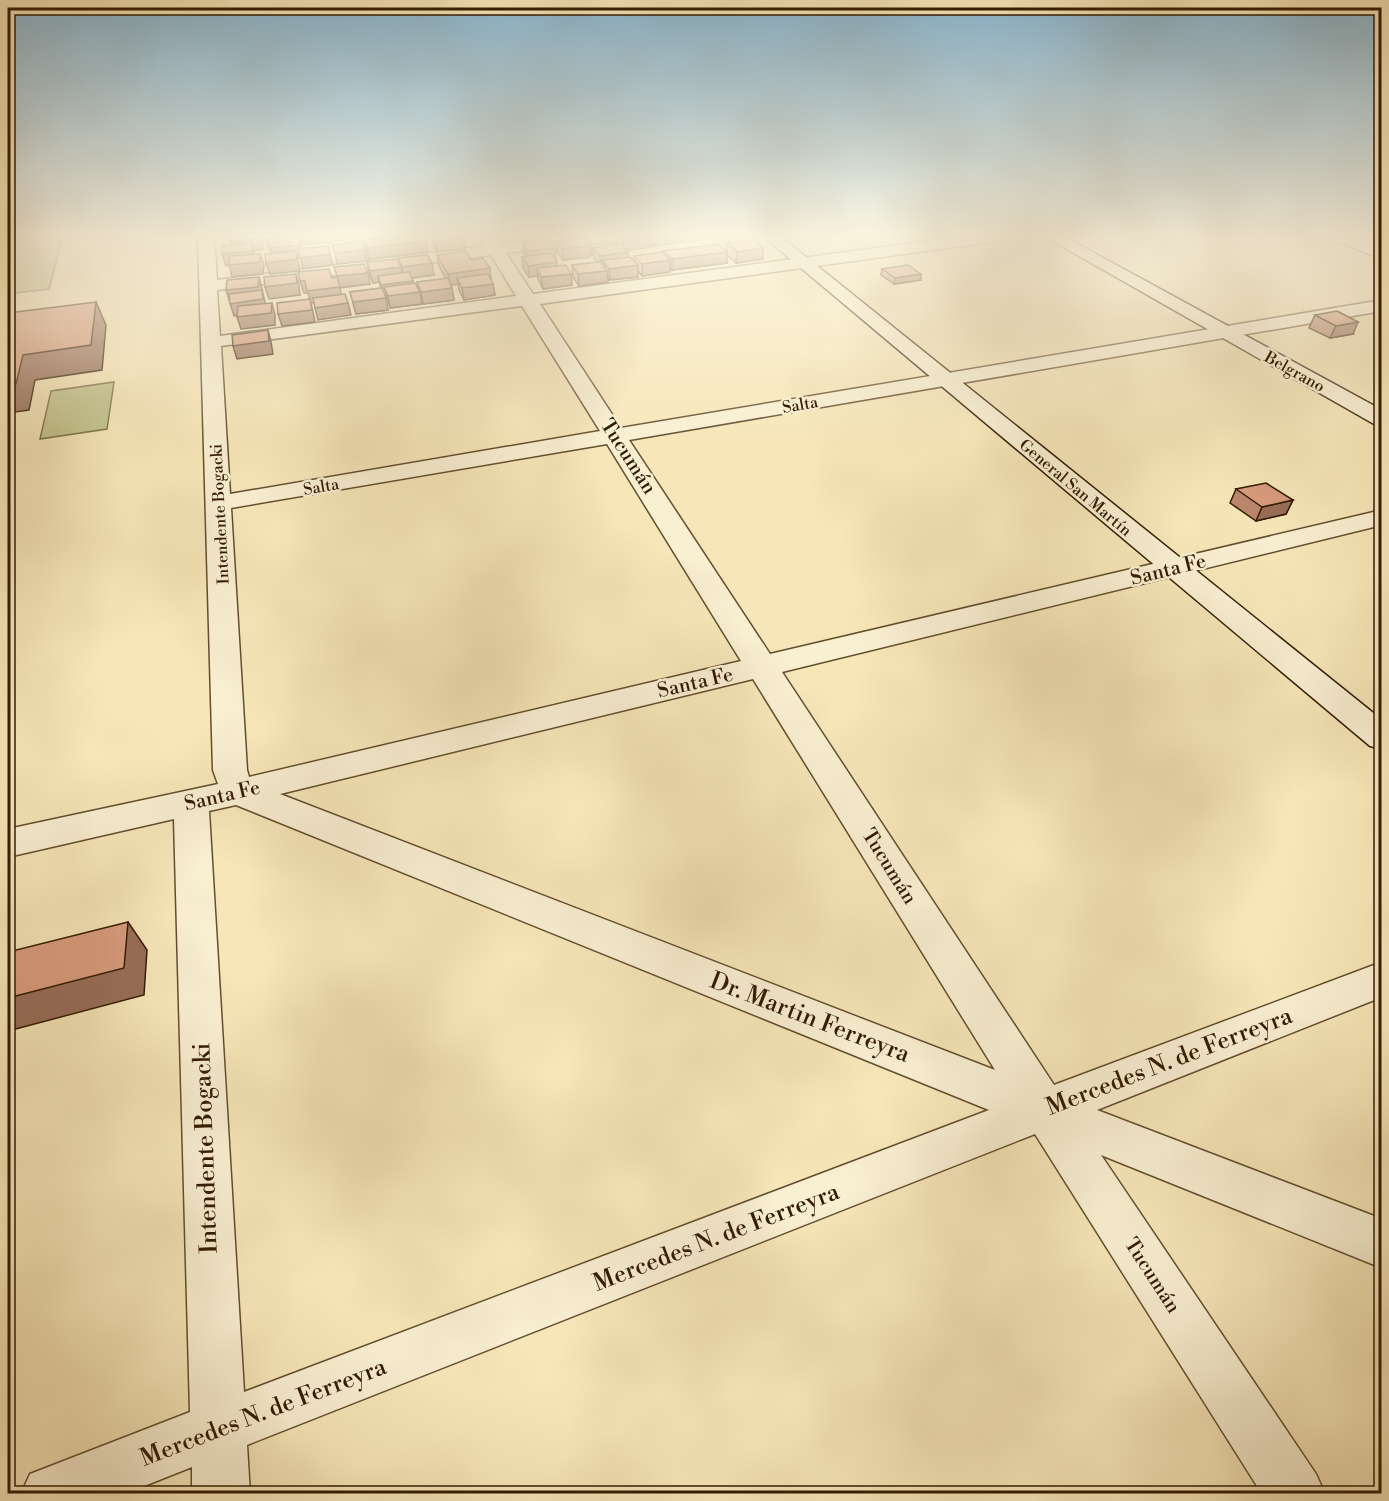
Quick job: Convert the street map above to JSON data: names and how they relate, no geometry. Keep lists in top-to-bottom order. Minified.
{"streets":{"street":["Belgrano","Salta","Tucumán","General San Martín","Intendente Bogacki","Santa Fe","Dr. Martin Ferreyra","Mercedes N. de Ferreyra"]},"crossings":[["Belgrano","Salta"],["Salta","Tucumán"],["Salta","General San Martín"],["Salta","Intendente Bogacki"],["Tucumán","Santa Fe"],["Tucumán","Dr. Martin Ferreyra"],["Tucumán","Mercedes N. de Ferreyra"],["General San Martín","Santa Fe"],["Intendente Bogacki","Santa Fe"],["Intendente Bogacki","Dr. Martin Ferreyra"],["Intendente Bogacki","Mercedes N. de Ferreyra"],["Santa Fe","Dr. Martin Ferreyra"],["Dr. Martin Ferreyra","Mercedes N. de Ferreyra"]]}
